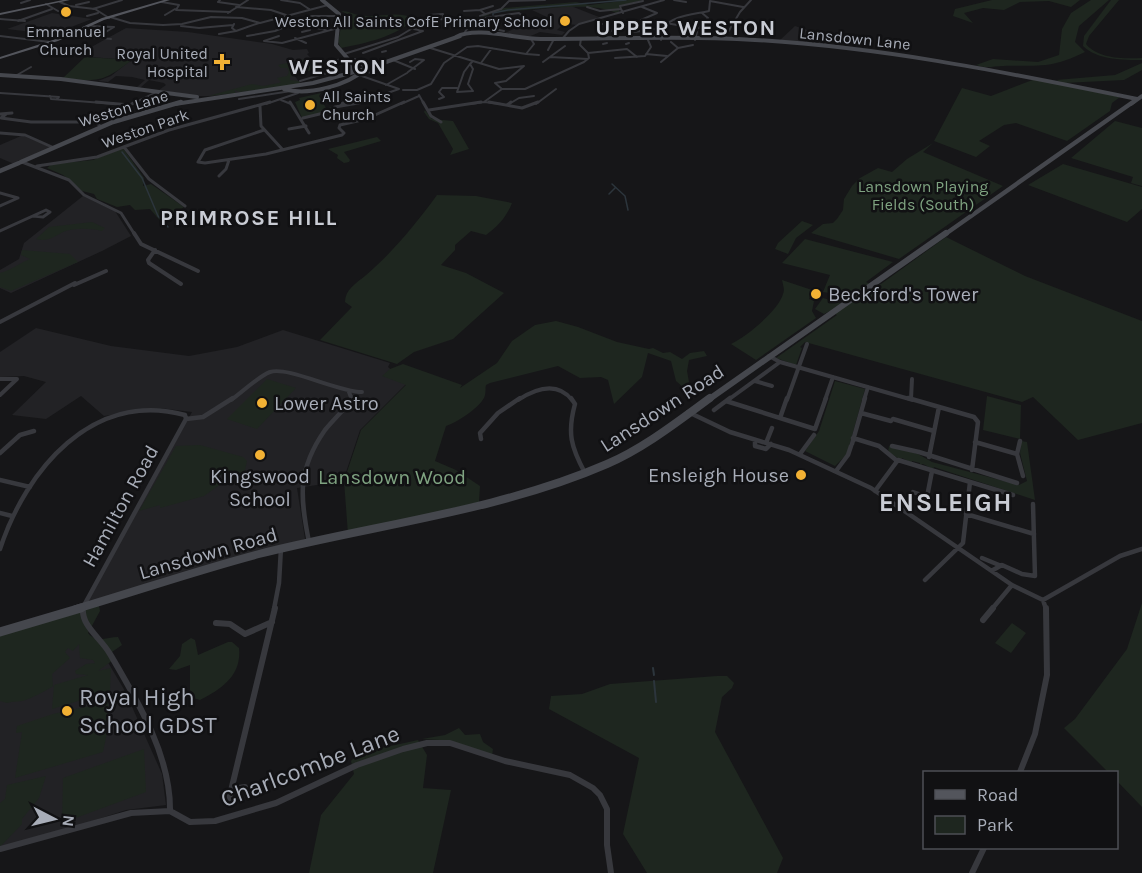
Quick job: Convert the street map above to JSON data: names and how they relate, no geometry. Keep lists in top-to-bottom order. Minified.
{"streets":{"street":["Lansdown Lane","Weston Lane","Weston Park","Lansdown Road","Hamilton Road","Charlcombe Lane"]},"crossings":[["Lansdown Lane","Lansdown Road"],["Lansdown Road","Hamilton Road"]],"districts":["UPPER WESTON","WESTON","PRIMROSE HILL","ENSLEIGH"],"parks":["Lansdown Playing Fields (South)","Lansdown Wood"],"places":{"other":["Emmanuel Church","Weston All Saints CofE Primary School","All Saints Church","Beckford's Tower","Lower Astro","Kingswood School","Ensleigh House","Royal High School GDST"],"health":["Royal United Hospital"]},"legend":["Road","Park"],"north":"right"}
